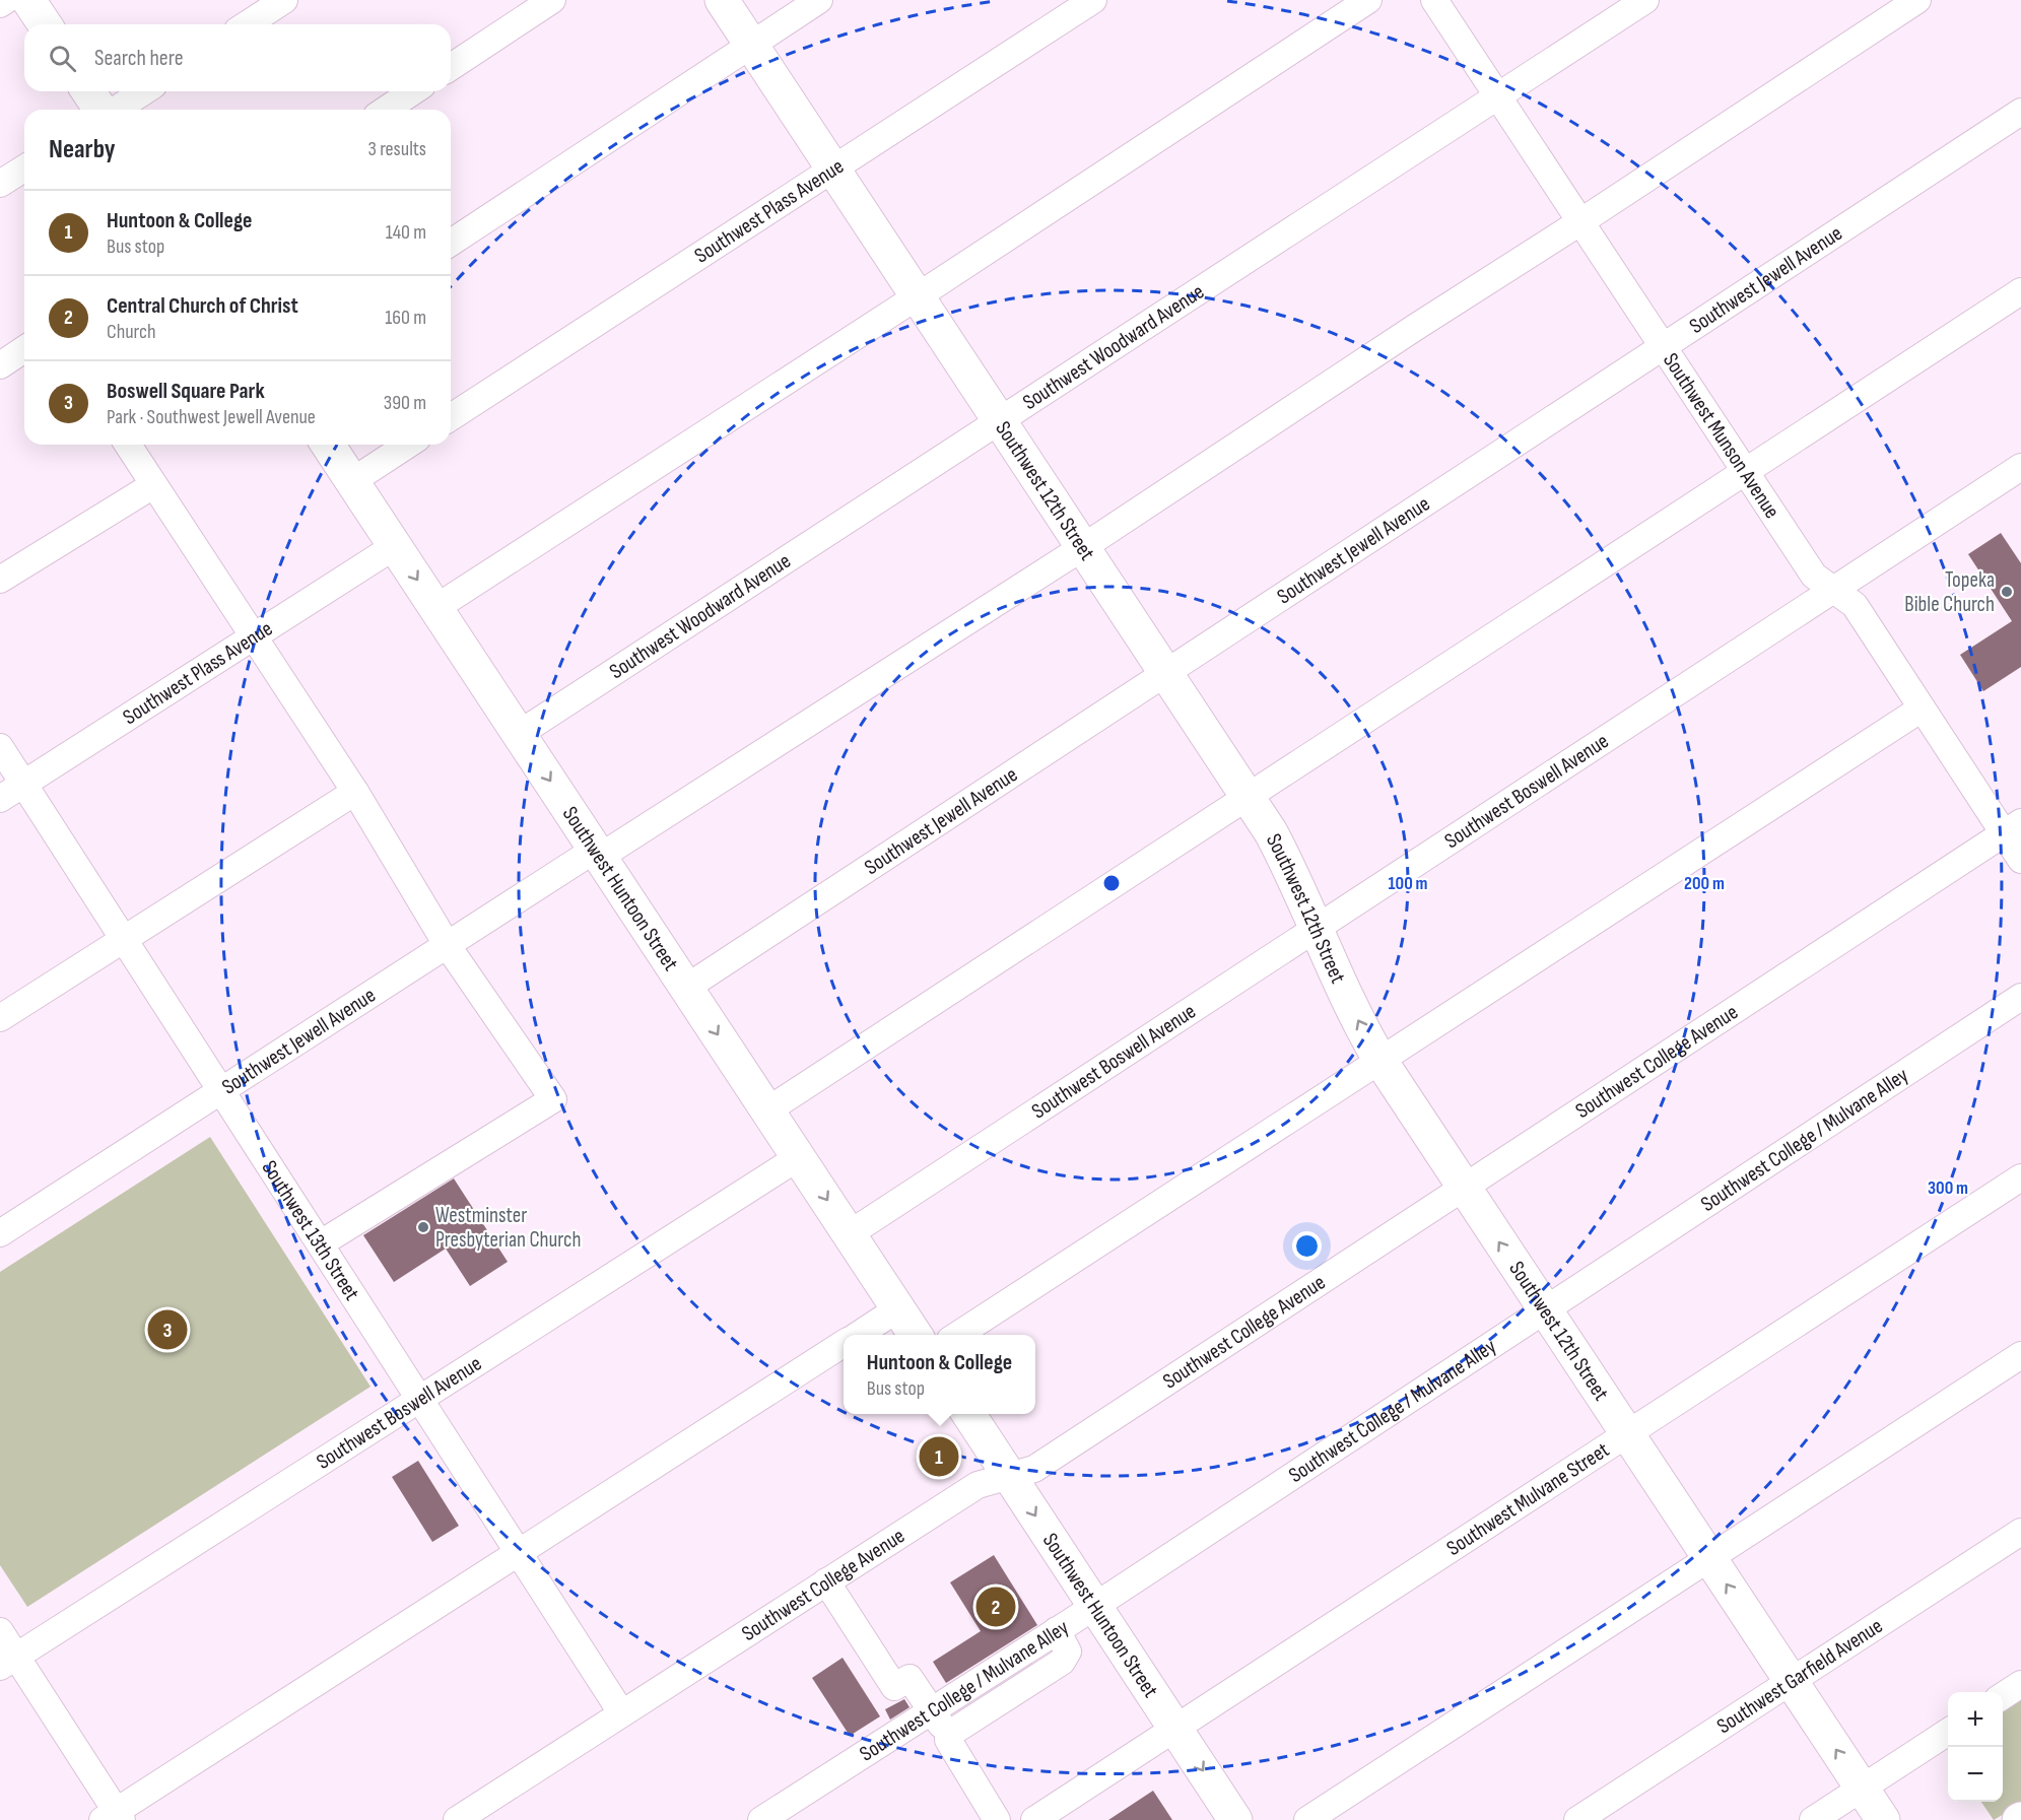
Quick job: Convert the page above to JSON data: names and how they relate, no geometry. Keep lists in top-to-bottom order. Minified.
{"streets":{"main road":["Southwest 12th Street","Southwest Huntoon Street"],"street":["Southwest Plass Avenue","Southwest Jewell Avenue","Southwest Woodward Avenue","Southwest Munson Avenue","Southwest Boswell Avenue","Southwest College Avenue","Southwest College / Mulvane Alley","Southwest 13th Street","Southwest Mulvane Street","Southwest Garfield Avenue"]},"crossings":[["Southwest Plass Avenue","Southwest 12th Street"],["Southwest Plass Avenue","Southwest Huntoon Street"],["Southwest Plass Avenue","Southwest 13th Street"],["Southwest Jewell Avenue","Southwest Munson Avenue"],["Southwest Jewell Avenue","Southwest 12th Street"],["Southwest Jewell Avenue","Southwest Huntoon Street"],["Southwest Jewell Avenue","Southwest 13th Street"],["Southwest Woodward Avenue","Southwest Munson Avenue"],["Southwest Woodward Avenue","Southwest 12th Street"],["Southwest Woodward Avenue","Southwest Huntoon Street"],["Southwest Munson Avenue","Southwest Boswell Avenue"],["Southwest Munson Avenue","Southwest College Avenue"],["Southwest 12th Street","Southwest Boswell Avenue"],["Southwest 12th Street","Southwest College Avenue"],["Southwest 12th Street","Southwest College / Mulvane Alley"],["Southwest 12th Street","Southwest Mulvane Street"],["Southwest 12th Street","Southwest Garfield Avenue"],["Southwest Boswell Avenue","Southwest Huntoon Street"],["Southwest Boswell Avenue","Southwest 13th Street"],["Southwest Huntoon Street","Southwest College Avenue"],["Southwest Huntoon Street","Southwest College / Mulvane Alley"],["Southwest Huntoon Street","Southwest Mulvane Street"],["Southwest College Avenue","Southwest 13th Street"]],"one_way":["Southwest Huntoon Street"],"places":["Topeka Bible Church","Westminster Presbyterian Church"],"page":{"search":"Search here","heading":["Nearby","3 results"],"list":[{"mark":"1","name":"Huntoon & College","note":"Bus stop","value":"140 m"},{"mark":"2","name":"Central Church of Christ","note":"Church","value":"160 m"},{"mark":"3","name":"Boswell Square Park","note":"Park · Southwest Jewell Avenue","value":"390 m"}],"pins":["3","1","2"],"popup":["Huntoon & College","Bus stop"],"map_buttons":["+","−"]},"rings":["100 m","200 m","300 m"]}
